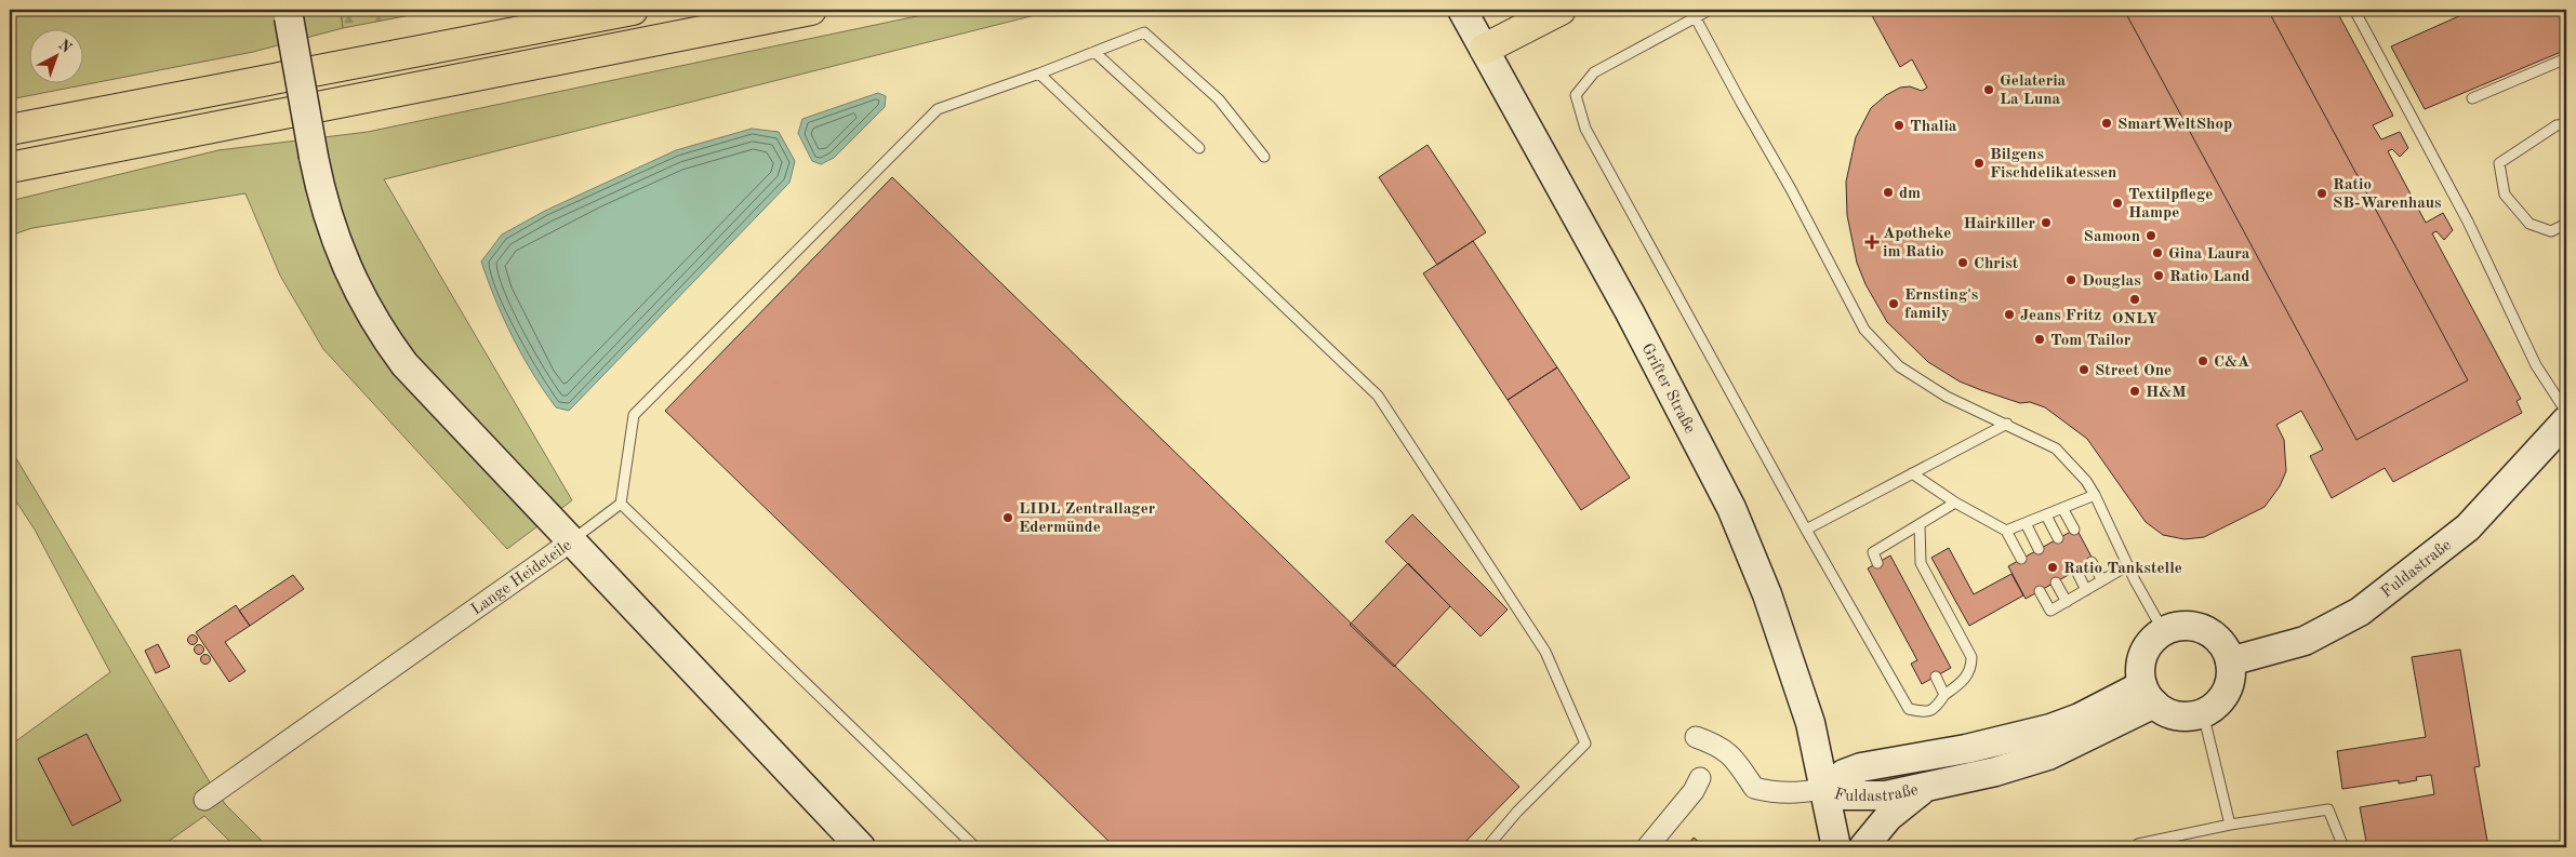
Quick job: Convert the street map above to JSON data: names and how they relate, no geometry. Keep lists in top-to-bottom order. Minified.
{"streets":{"street":["Grifter Straße","Fuldastraße","Lange Heideteile"]},"crossings":[["Grifter Straße","Fuldastraße"]],"places":{"other":["Gelateria La Luna","SmartWeltShop","Thalia","Bilgens Fischdelikatessen","dm","Ratio SB-Warenhaus","Textilpflege Hampe","Hairkiller","Samoon","Gina Laura","Christ","Ratio Land","Douglas","ONLY","Ernsting's family","Jeans Fritz","Tom Tailor","C&A","Street One","H&M","LIDL Zentrallager Edermünde","Ratio Tankstelle"],"health":["Apotheke im Ratio"]},"north":"top right"}
